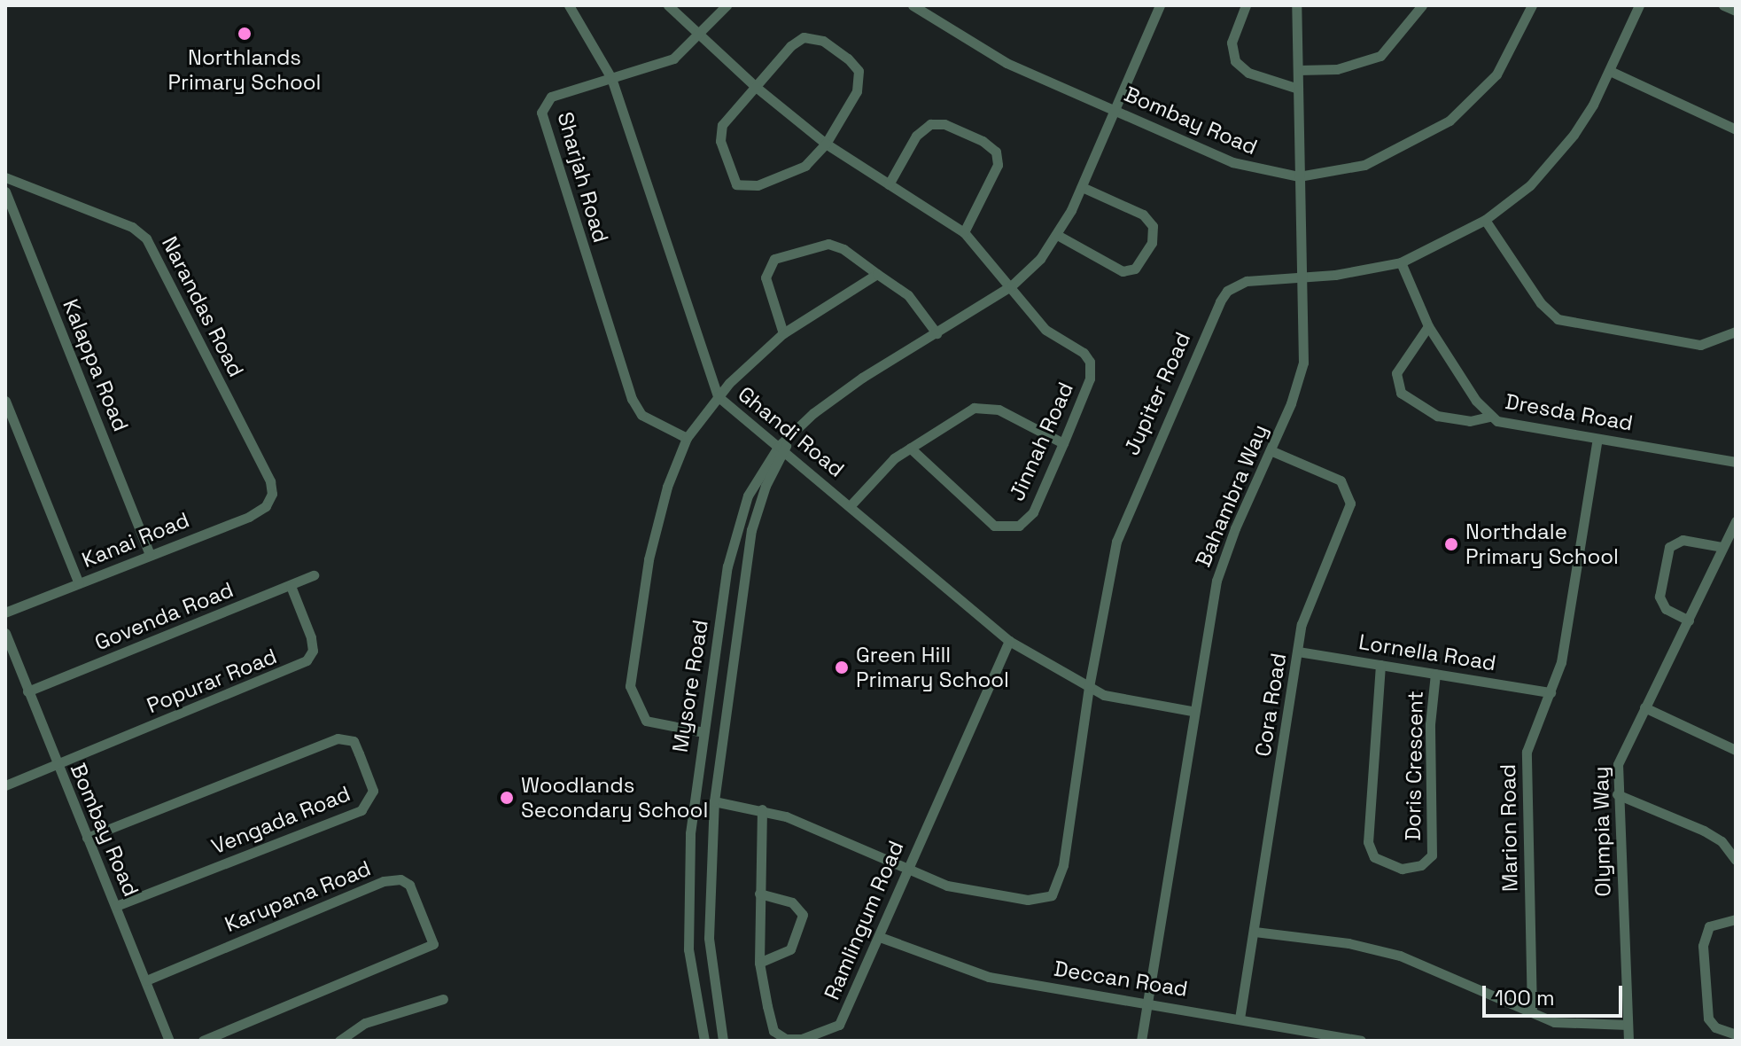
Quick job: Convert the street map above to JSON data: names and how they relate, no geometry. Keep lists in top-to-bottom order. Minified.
{"streets":{"street":["Bombay Road","Sharjah Road","Narandas Road","Kalappa Road","Jupiter Road","Dresda Road","Ghandi Road","Jinnah Road","Bahambra Way","Kanai Road","Govenda Road","Lornella Road","Popurar Road","Mysore Road","Cora Road","Doris Crescent","Vengada Road","Marion Road","Olympia Way","Karupana Road","Ramlingum Road","Deccan Road"]},"crossings":[["Bombay Road","Bahambra Way"],["Bombay Road","Govenda Road"],["Bombay Road","Popurar Road"],["Bombay Road","Mysore Road"],["Bombay Road","Vengada Road"],["Bombay Road","Karupana Road"],["Sharjah Road","Ghandi Road"],["Sharjah Road","Jinnah Road"],["Narandas Road","Kanai Road"],["Kalappa Road","Kanai Road"],["Jupiter Road","Dresda Road"],["Jupiter Road","Ghandi Road"],["Jupiter Road","Bahambra Way"],["Jupiter Road","Ramlingum Road"],["Dresda Road","Marion Road"],["Ghandi Road","Bahambra Way"],["Ghandi Road","Mysore Road"],["Ghandi Road","Ramlingum Road"],["Jinnah Road","Mysore Road"],["Bahambra Way","Cora Road"],["Bahambra Way","Deccan Road"],["Govenda Road","Popurar Road"],["Lornella Road","Cora Road"],["Lornella Road","Doris Crescent"],["Lornella Road","Marion Road"],["Cora Road","Deccan Road"],["Ramlingum Road","Deccan Road"]],"places":["Northlands Primary School","Northdale Primary School","Green Hill Primary School","Woodlands Secondary School"],"scale_bar":"100 m"}
